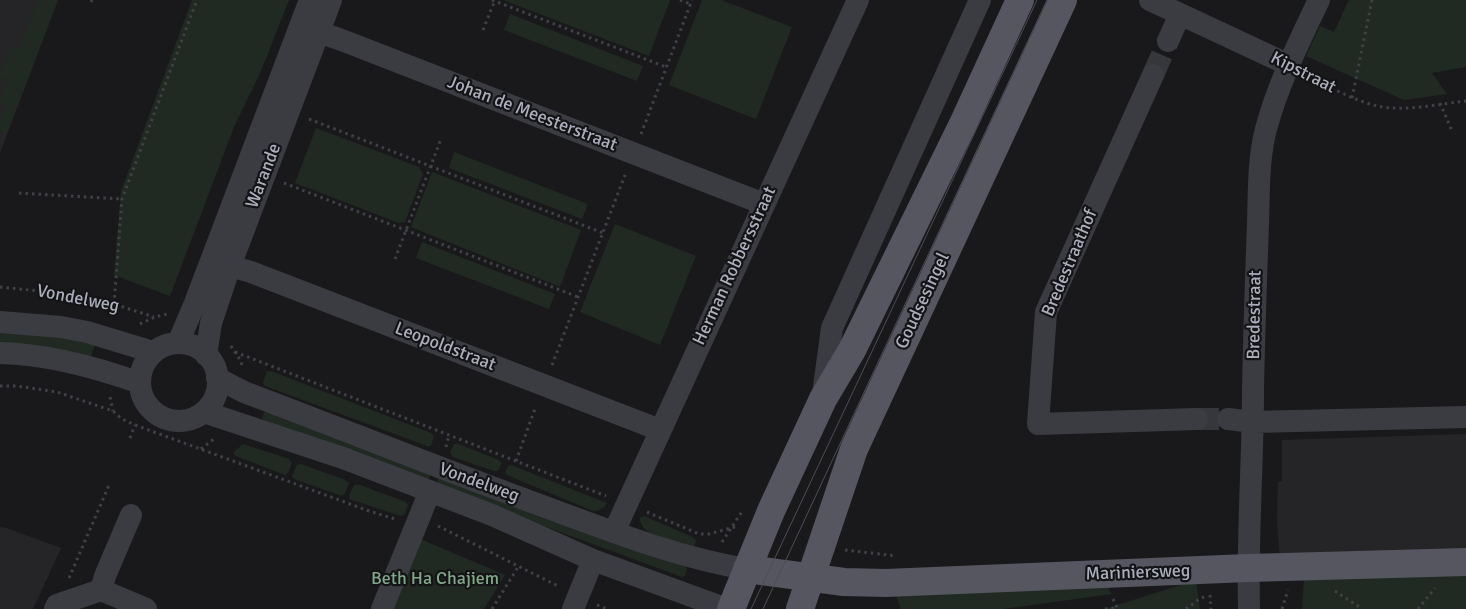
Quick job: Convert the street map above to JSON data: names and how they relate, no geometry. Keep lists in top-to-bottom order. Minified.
{"streets":{"main road":["Goudsesingel","Mariniersweg"],"street":["Kipstraat","Johan de Meesterstraat","Warande","Bredestraathof","Herman Robbersstraat","Vondelweg","Bredestraat","Leopoldstraat"]},"crossings":[["Kipstraat","Bredestraat"],["Johan de Meesterstraat","Warande"],["Johan de Meesterstraat","Herman Robbersstraat"],["Warande","Vondelweg"],["Warande","Leopoldstraat"],["Herman Robbersstraat","Vondelweg"],["Herman Robbersstraat","Leopoldstraat"],["Vondelweg","Mariniersweg"],["Goudsesingel","Mariniersweg"],["Bredestraat","Mariniersweg"]],"parks":["Beth Ha Chajiem"]}
